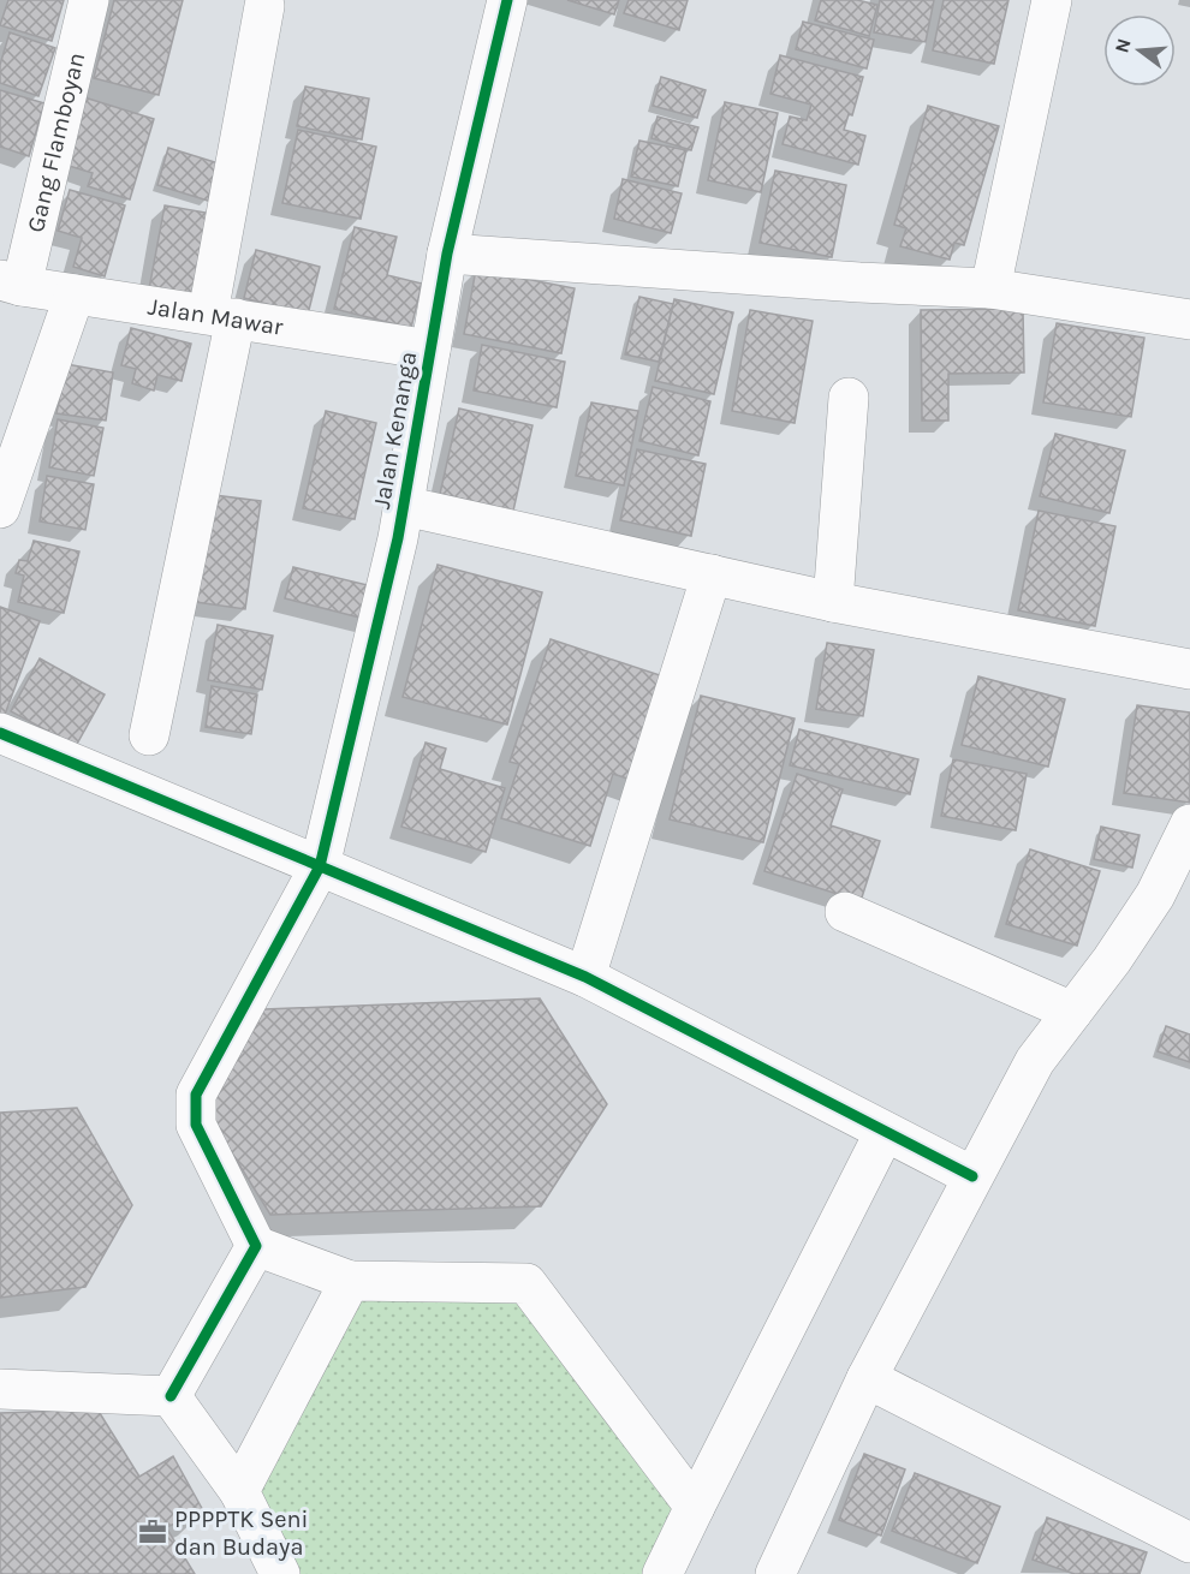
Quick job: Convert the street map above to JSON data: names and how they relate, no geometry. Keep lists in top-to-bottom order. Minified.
{"streets":{"street":["Gang Flamboyan","Jalan Mawar","Jalan Kenanga"]},"crossings":[["Gang Flamboyan","Jalan Mawar"],["Jalan Mawar","Jalan Kenanga"]],"places":{"office":["PPPPTK Seni dan Budaya"]},"north":"left"}
